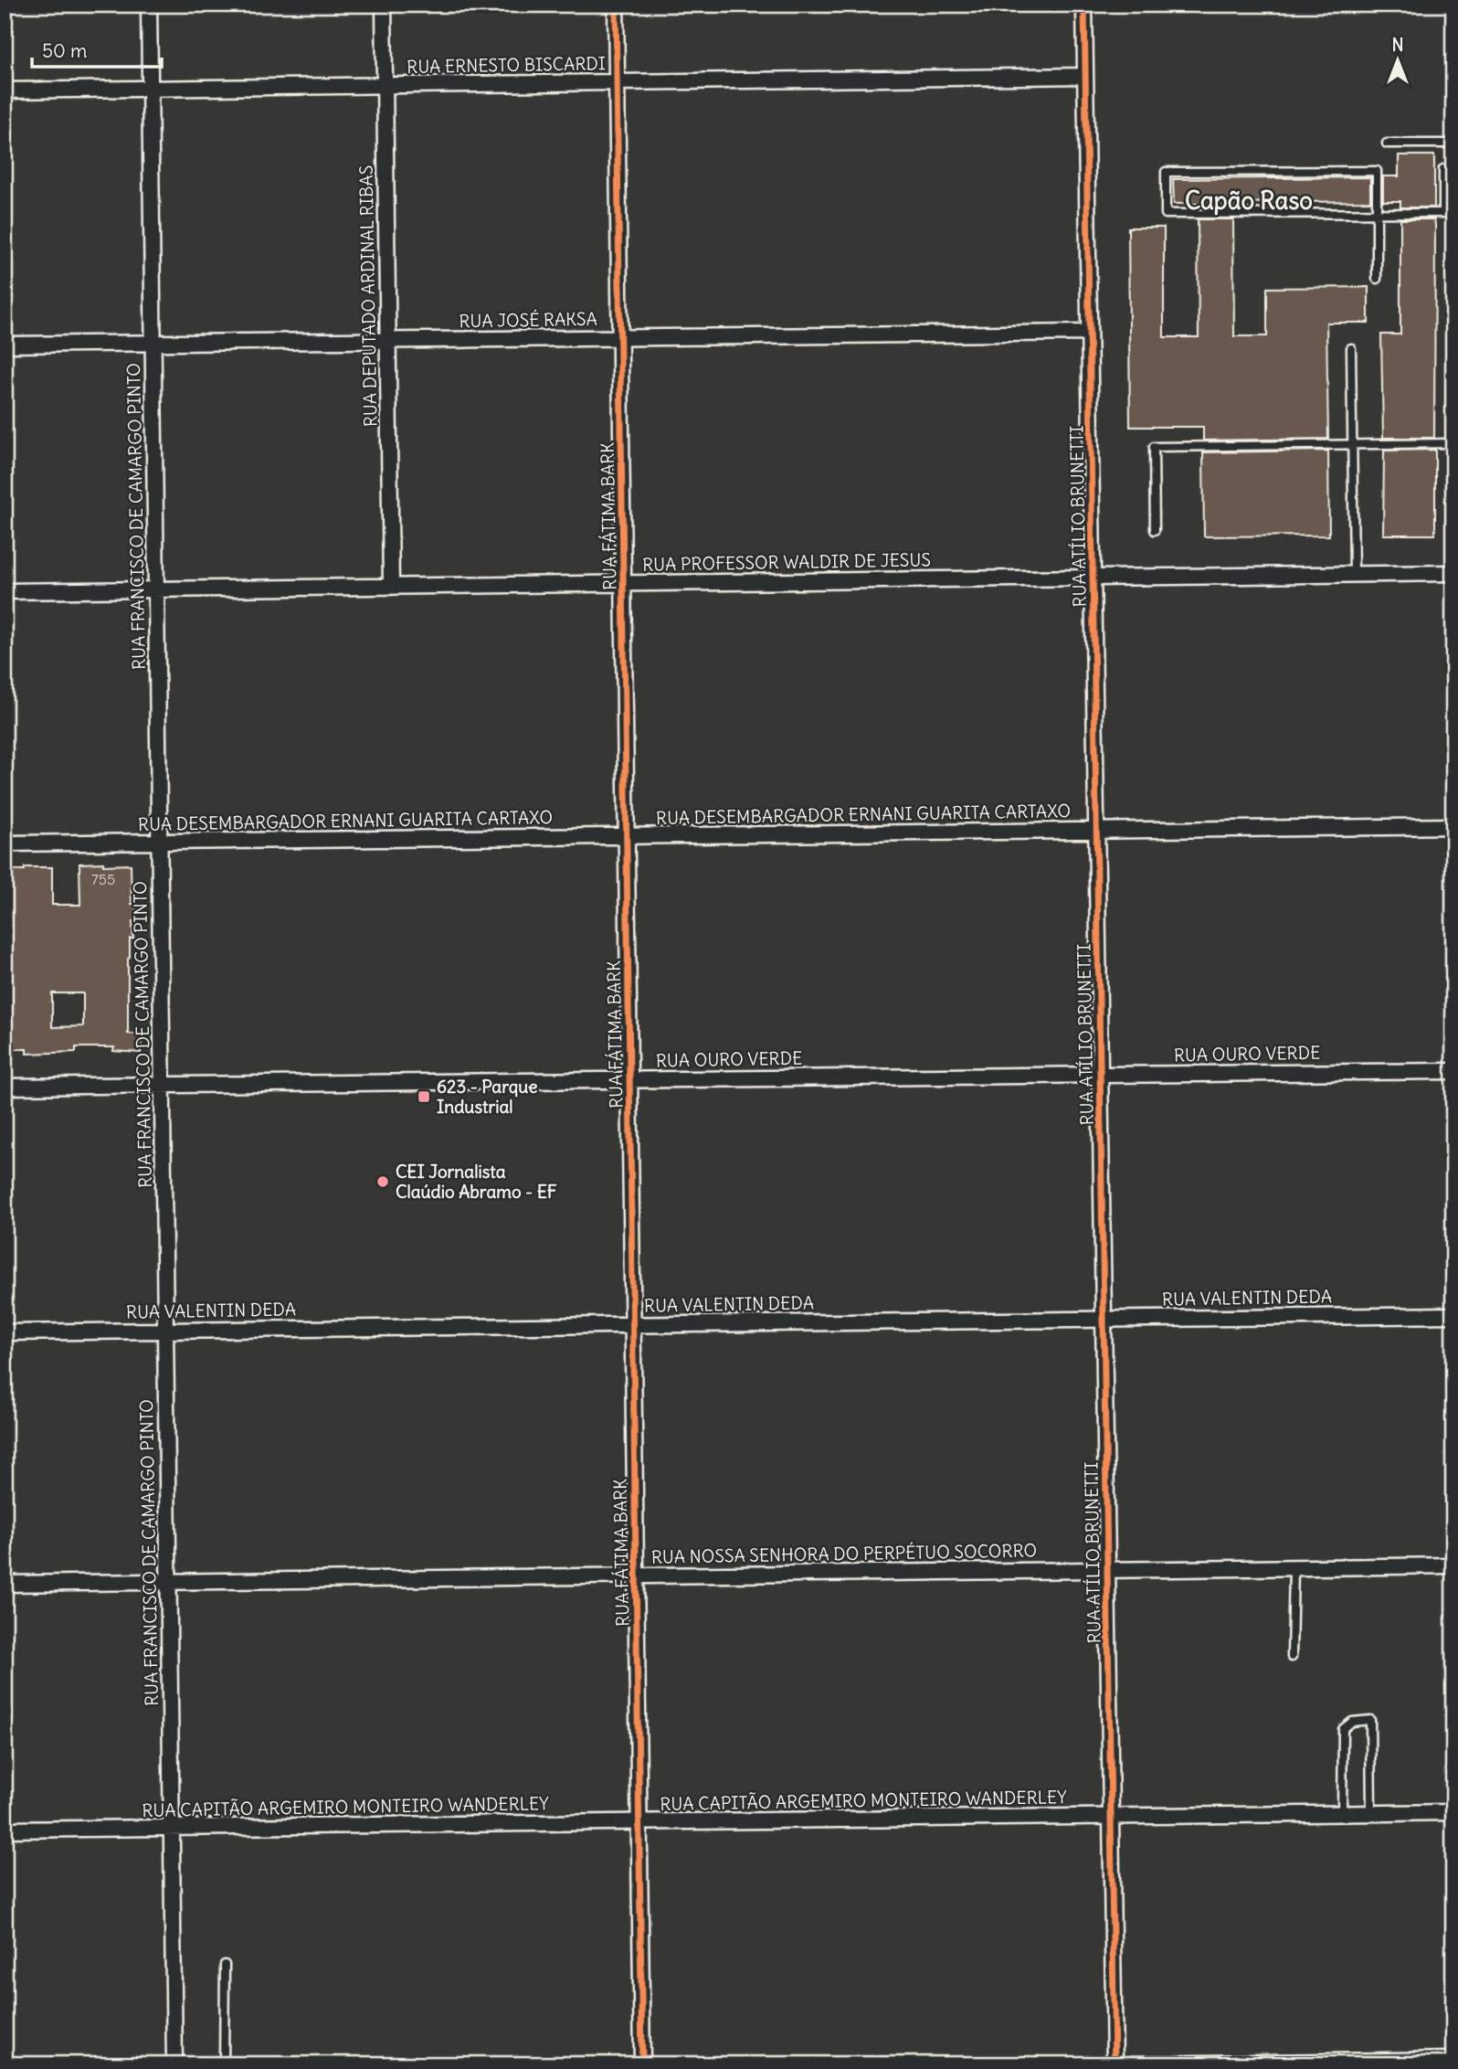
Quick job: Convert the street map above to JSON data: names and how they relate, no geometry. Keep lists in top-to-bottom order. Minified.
{"streets":{"street":["RUA ERNESTO BISCARDI","RUA DEPUTADO ARDINAL RIBAS","RUA JOSÉ RAKSA","RUA FRANCISCO DE CAMARGO PINTO","RUA FÁTIMA BARK","RUA ATÍLIO BRUNETTI","RUA PROFESSOR WALDIR DE JESUS","RUA DESEMBARGADOR ERNANI GUARITA CARTAXO","RUA OURO VERDE","RUA VALENTIN DEDA","RUA NOSSA SENHORA DO PERPÉTUO SOCORRO","RUA CAPITÃO ARGEMIRO MONTEIRO WANDERLEY"]},"crossings":[["RUA ERNESTO BISCARDI","RUA DEPUTADO ARDINAL RIBAS"],["RUA ERNESTO BISCARDI","RUA FRANCISCO DE CAMARGO PINTO"],["RUA ERNESTO BISCARDI","RUA FÁTIMA BARK"],["RUA ERNESTO BISCARDI","RUA ATÍLIO BRUNETTI"],["RUA DEPUTADO ARDINAL RIBAS","RUA JOSÉ RAKSA"],["RUA DEPUTADO ARDINAL RIBAS","RUA PROFESSOR WALDIR DE JESUS"],["RUA JOSÉ RAKSA","RUA FRANCISCO DE CAMARGO PINTO"],["RUA JOSÉ RAKSA","RUA FÁTIMA BARK"],["RUA JOSÉ RAKSA","RUA ATÍLIO BRUNETTI"],["RUA FRANCISCO DE CAMARGO PINTO","RUA PROFESSOR WALDIR DE JESUS"],["RUA FRANCISCO DE CAMARGO PINTO","RUA DESEMBARGADOR ERNANI GUARITA CARTAXO"],["RUA FRANCISCO DE CAMARGO PINTO","RUA OURO VERDE"],["RUA FRANCISCO DE CAMARGO PINTO","RUA VALENTIN DEDA"],["RUA FRANCISCO DE CAMARGO PINTO","RUA NOSSA SENHORA DO PERPÉTUO SOCORRO"],["RUA FRANCISCO DE CAMARGO PINTO","RUA CAPITÃO ARGEMIRO MONTEIRO WANDERLEY"],["RUA FÁTIMA BARK","RUA PROFESSOR WALDIR DE JESUS"],["RUA FÁTIMA BARK","RUA DESEMBARGADOR ERNANI GUARITA CARTAXO"],["RUA FÁTIMA BARK","RUA OURO VERDE"],["RUA FÁTIMA BARK","RUA VALENTIN DEDA"],["RUA FÁTIMA BARK","RUA NOSSA SENHORA DO PERPÉTUO SOCORRO"],["RUA FÁTIMA BARK","RUA CAPITÃO ARGEMIRO MONTEIRO WANDERLEY"],["RUA ATÍLIO BRUNETTI","RUA PROFESSOR WALDIR DE JESUS"],["RUA ATÍLIO BRUNETTI","RUA DESEMBARGADOR ERNANI GUARITA CARTAXO"],["RUA ATÍLIO BRUNETTI","RUA OURO VERDE"],["RUA ATÍLIO BRUNETTI","RUA VALENTIN DEDA"],["RUA ATÍLIO BRUNETTI","RUA NOSSA SENHORA DO PERPÉTUO SOCORRO"],["RUA ATÍLIO BRUNETTI","RUA CAPITÃO ARGEMIRO MONTEIRO WANDERLEY"]],"districts":["Capão Raso"],"places":{"transit":["623 - Parque Industrial"],"other":["CEI Jornalista Claúdio Abramo - EF"]},"house_numbers":["755"],"scale_bar":"50 m","north":"top"}
